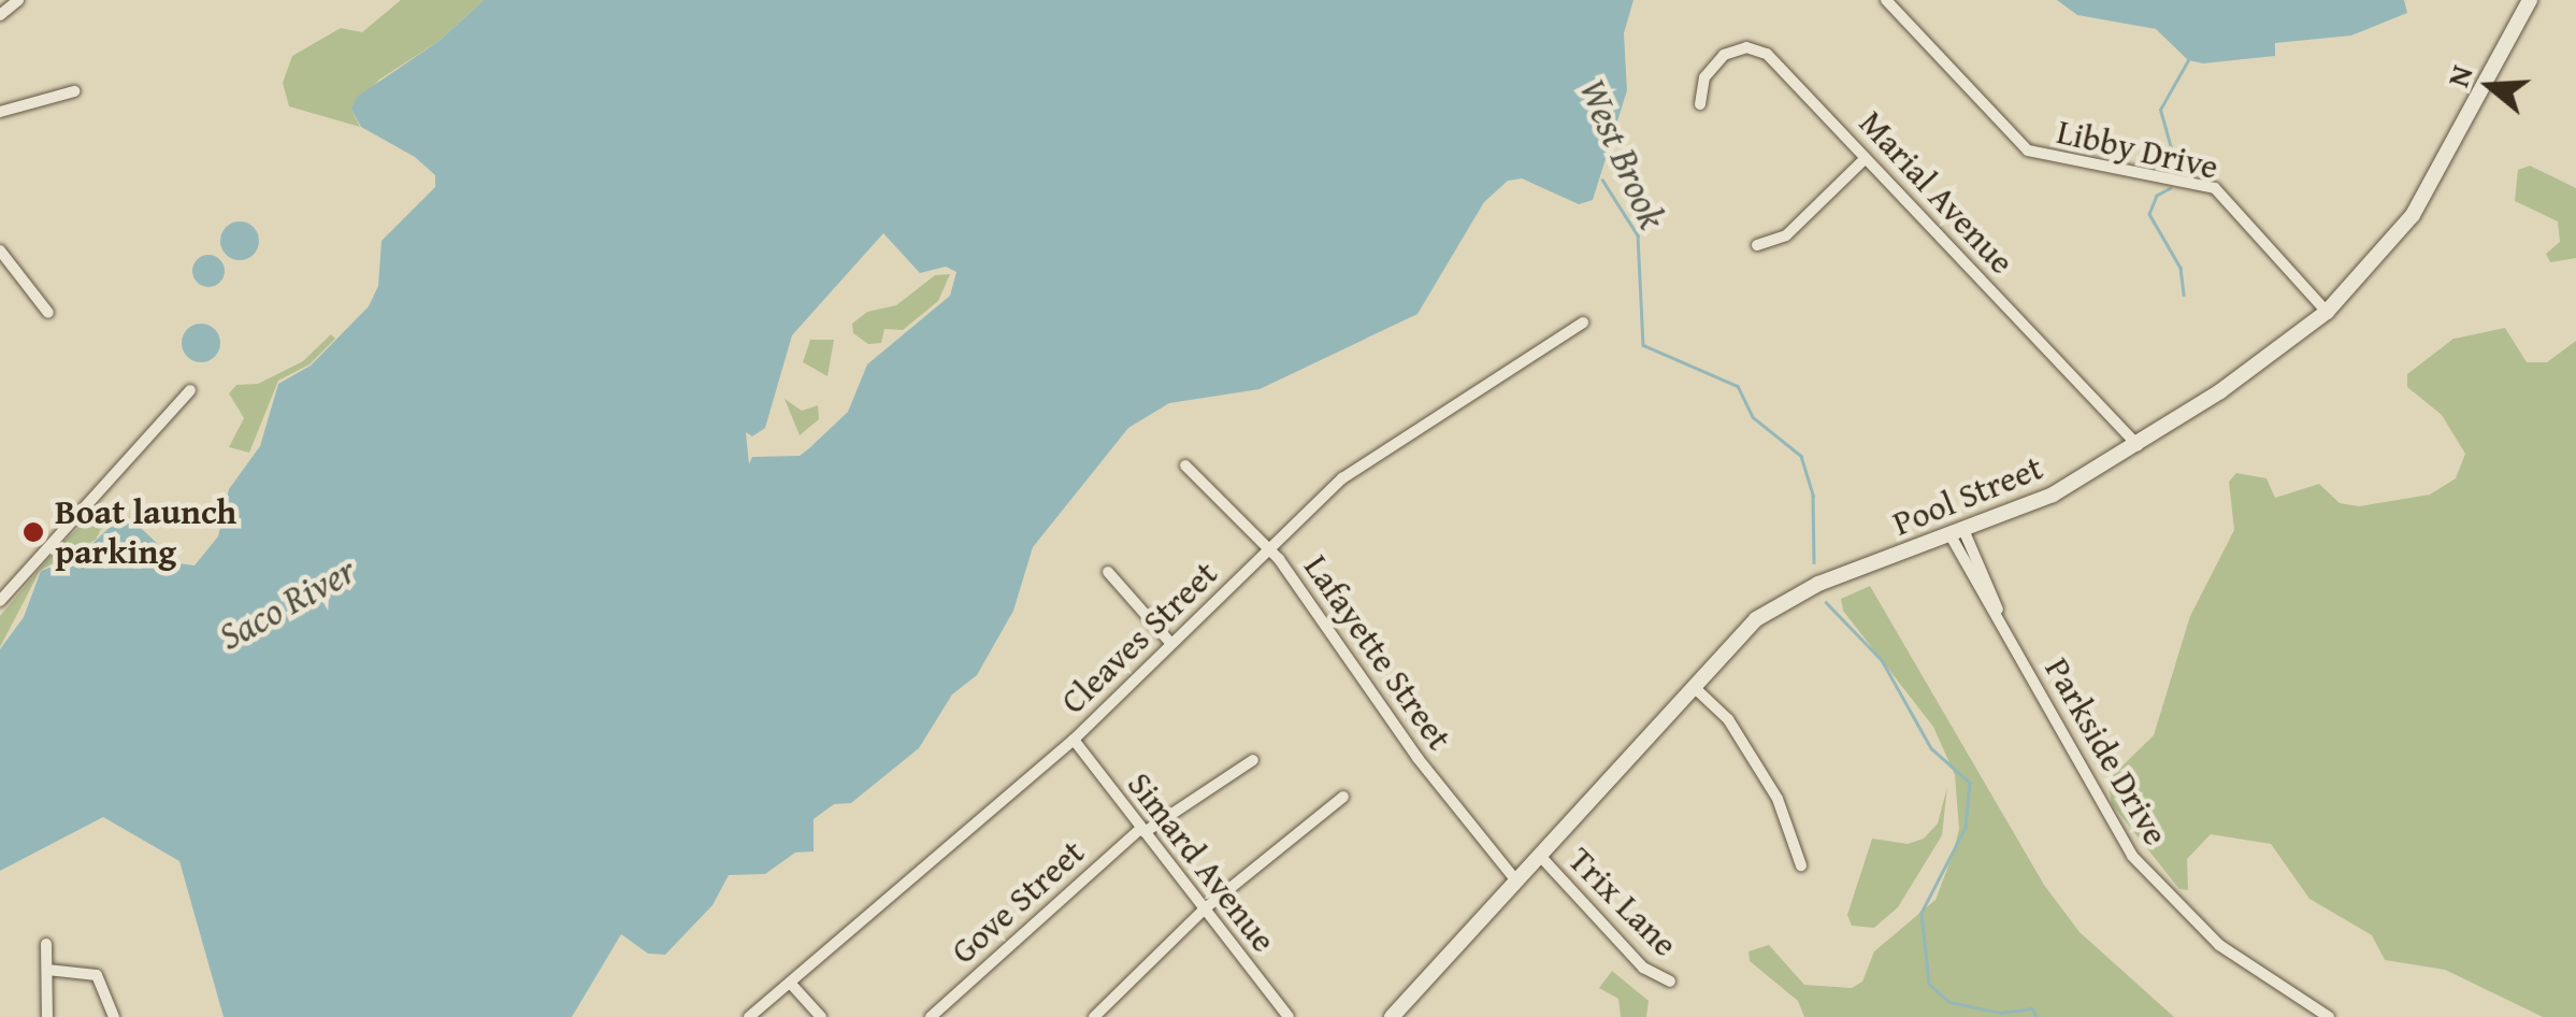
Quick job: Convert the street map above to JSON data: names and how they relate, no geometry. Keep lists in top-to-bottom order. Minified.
{"streets":{"main road":["Pool Street"],"street":["Libby Drive","Marial Avenue","Cleaves Street","Lafayette Street","Parkside Drive","Simard Avenue","Gove Street","Trix Lane"]},"crossings":[["Libby Drive","Pool Street"],["Marial Avenue","Pool Street"],["Pool Street","Lafayette Street"],["Pool Street","Parkside Drive"],["Pool Street","Trix Lane"],["Cleaves Street","Lafayette Street"],["Cleaves Street","Simard Avenue"],["Simard Avenue","Gove Street"]],"water":["West Brook","Saco River"],"places":["Boat launch parking"],"north":"left"}
